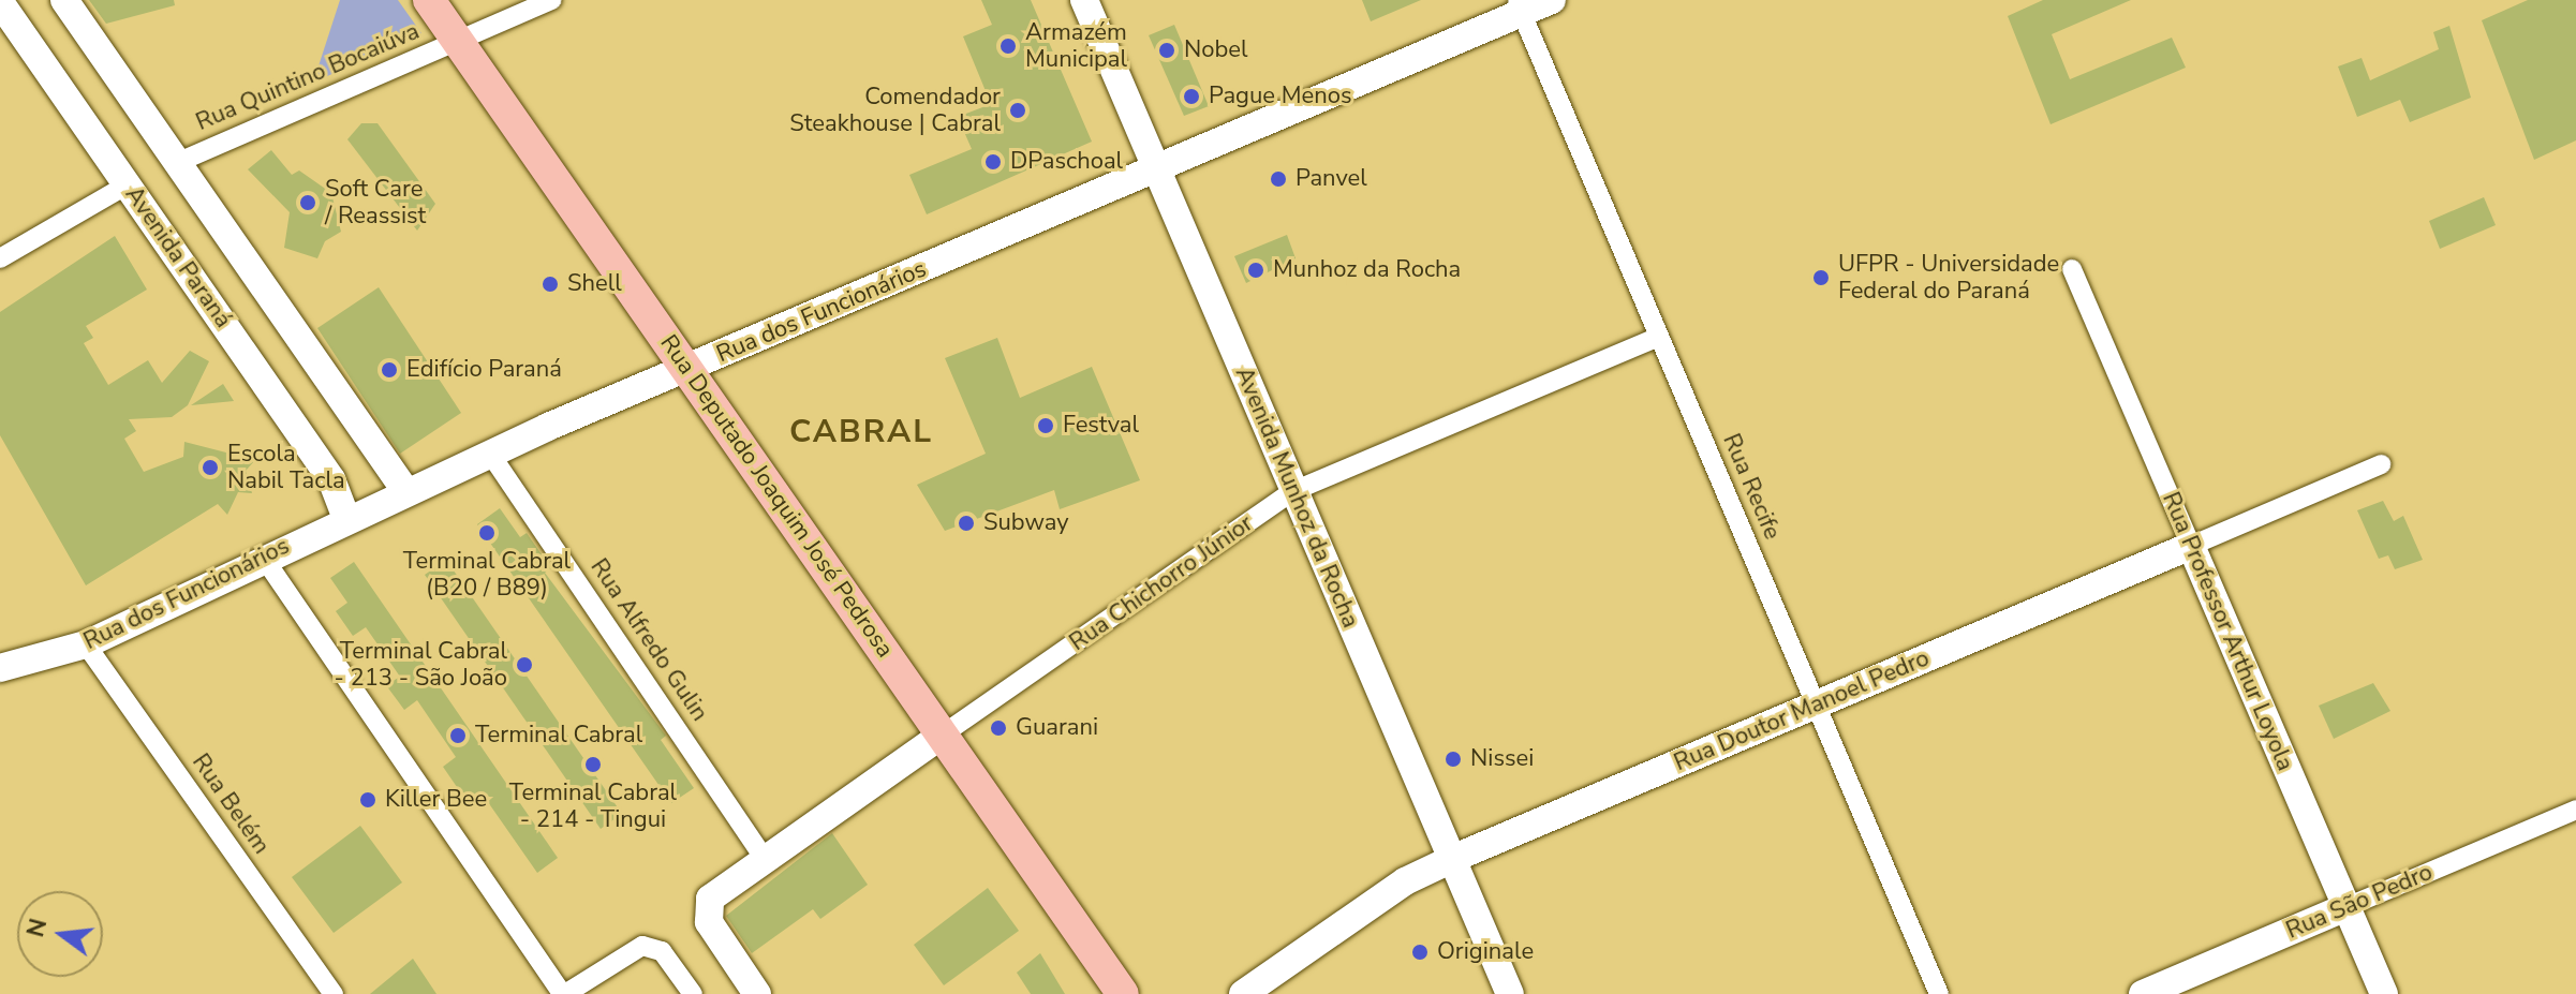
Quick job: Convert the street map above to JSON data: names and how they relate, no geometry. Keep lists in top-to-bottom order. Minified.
{"streets":{"main road":["Rua Deputado Joaquim José Pedrosa"],"street":["Rua Quintino Bocaiúva","Avenida Paraná","Rua dos Funcionários","Rua Recife","Avenida Munhoz da Rocha","Rua Chichorro Júnior","Rua Professor Arthur Loyola","Rua Alfredo Gulin","Rua Doutor Manoel Pedro","Rua Belém","Rua São Pedro"]},"crossings":[["Rua Quintino Bocaiúva","Rua Deputado Joaquim José Pedrosa"],["Avenida Paraná","Rua dos Funcionários"],["Rua dos Funcionários","Rua Recife"],["Rua dos Funcionários","Rua Deputado Joaquim José Pedrosa"],["Rua dos Funcionários","Avenida Munhoz da Rocha"],["Rua dos Funcionários","Rua Alfredo Gulin"],["Rua dos Funcionários","Rua Belém"],["Rua Recife","Rua Chichorro Júnior"],["Rua Recife","Rua Doutor Manoel Pedro"],["Rua Deputado Joaquim José Pedrosa","Rua Chichorro Júnior"],["Avenida Munhoz da Rocha","Rua Chichorro Júnior"],["Avenida Munhoz da Rocha","Rua Doutor Manoel Pedro"],["Rua Chichorro Júnior","Rua Alfredo Gulin"],["Rua Professor Arthur Loyola","Rua Doutor Manoel Pedro"],["Rua Professor Arthur Loyola","Rua São Pedro"]],"districts":["CABRAL"],"places":["Armazém Municipal","Nobel","Pague Menos","Comendador Steakhouse | Cabral","DPaschoal","Panvel","Soft Care / Reassist","Munhoz da Rocha","UFPR - Universidade Federal do Paraná","Shell","Edifício Paraná","Festval","Escola Nabil Tacla","Subway","Terminal Cabral (B20 / B89)","Terminal Cabral - 213 - São João","Guarani","Terminal Cabral","Nissei","Terminal Cabral - 214 - Tingui","Killer Bee","Originale"],"north":"left"}
